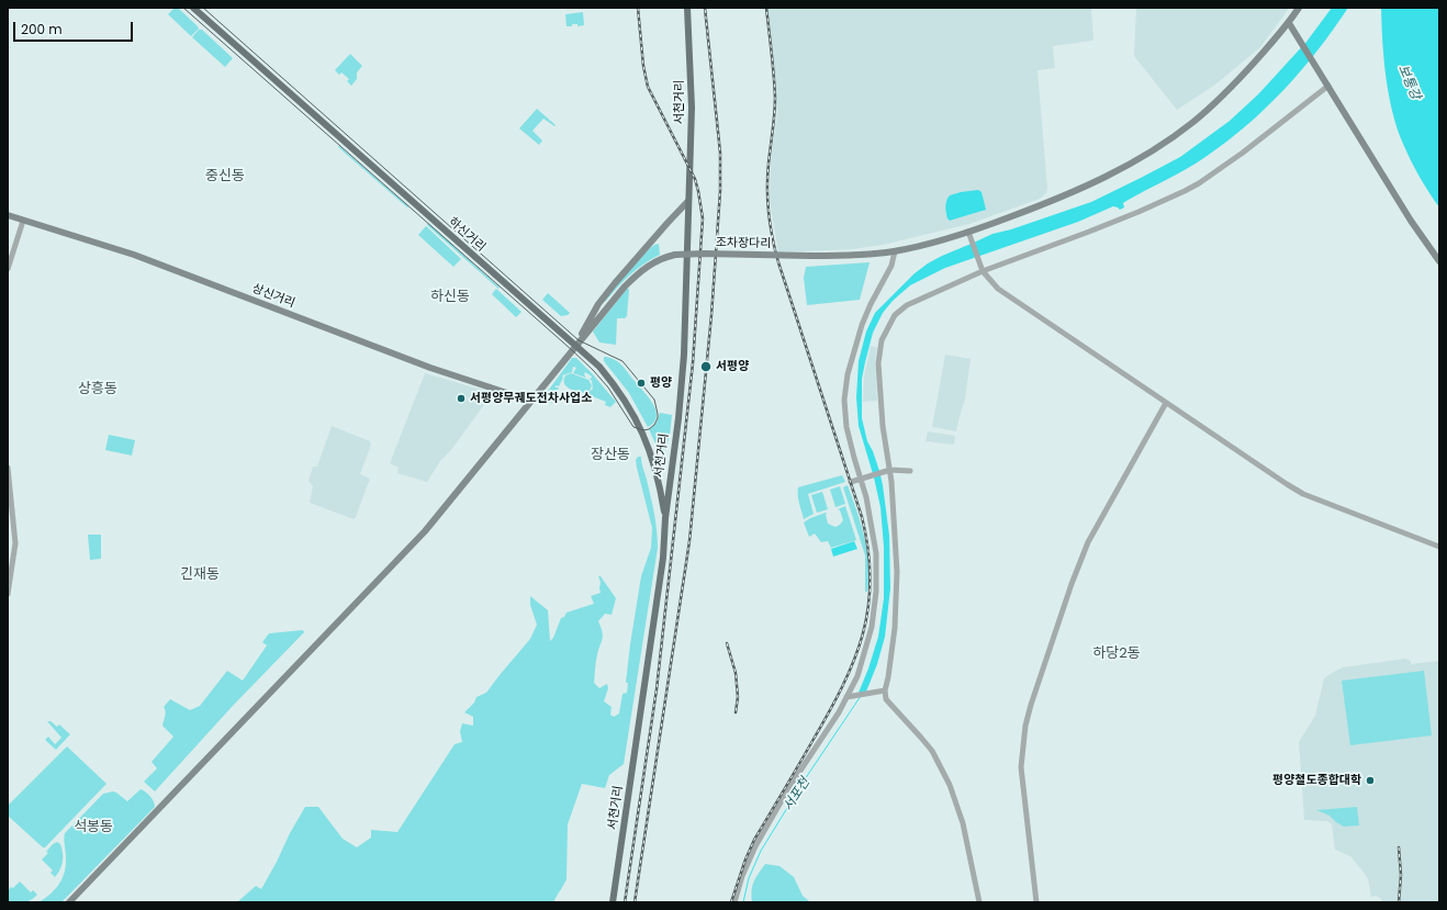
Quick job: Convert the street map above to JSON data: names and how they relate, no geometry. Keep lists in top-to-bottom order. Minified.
{"streets":{"main road":["서천거리","하신거리","조차장다리","상신거리"]},"crossings":[["서천거리","하신거리"],["하신거리","조차장다리"]],"districts":["중신동","하신동","상흥동","장산동","긴재동","하당2동","석봉동"],"water":["보통강","서포천"],"places":["서평양","평양","서평양무궤도전차사업소","평양철도종합대학"],"scale_bar":"200 m"}
